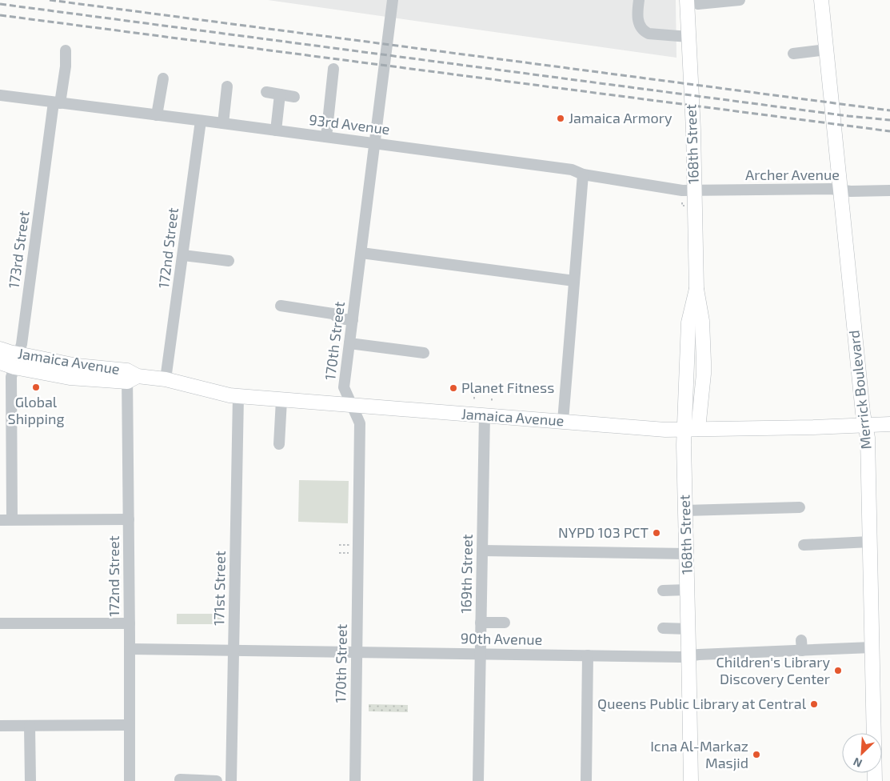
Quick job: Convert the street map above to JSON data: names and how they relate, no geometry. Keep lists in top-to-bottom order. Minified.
{"streets":{"main road":["168th Street","Jamaica Avenue","Merrick Boulevard"],"street":["93rd Avenue","Archer Avenue","172nd Street","173rd Street","170th Street","169th Street","171st Street","90th Avenue"]},"crossings":[["93rd Avenue","168th Street"],["93rd Avenue","Archer Avenue"],["93rd Avenue","172nd Street"],["93rd Avenue","173rd Street"],["93rd Avenue","170th Street"],["168th Street","Archer Avenue"],["168th Street","Jamaica Avenue"],["168th Street","90th Avenue"],["Archer Avenue","Merrick Boulevard"],["172nd Street","Jamaica Avenue"],["172nd Street","90th Avenue"],["173rd Street","Jamaica Avenue"],["170th Street","Jamaica Avenue"],["170th Street","90th Avenue"],["Jamaica Avenue","Merrick Boulevard"],["Jamaica Avenue","169th Street"],["Jamaica Avenue","171st Street"],["Merrick Boulevard","90th Avenue"],["169th Street","90th Avenue"],["171st Street","90th Avenue"]],"places":["Jamaica Armory","Global Shipping","Planet Fitness","NYPD 103 PCT","Children's Library Discovery Center","Queens Public Library at Central","Icna Al-Markaz Masjid"],"north":"bottom left"}
